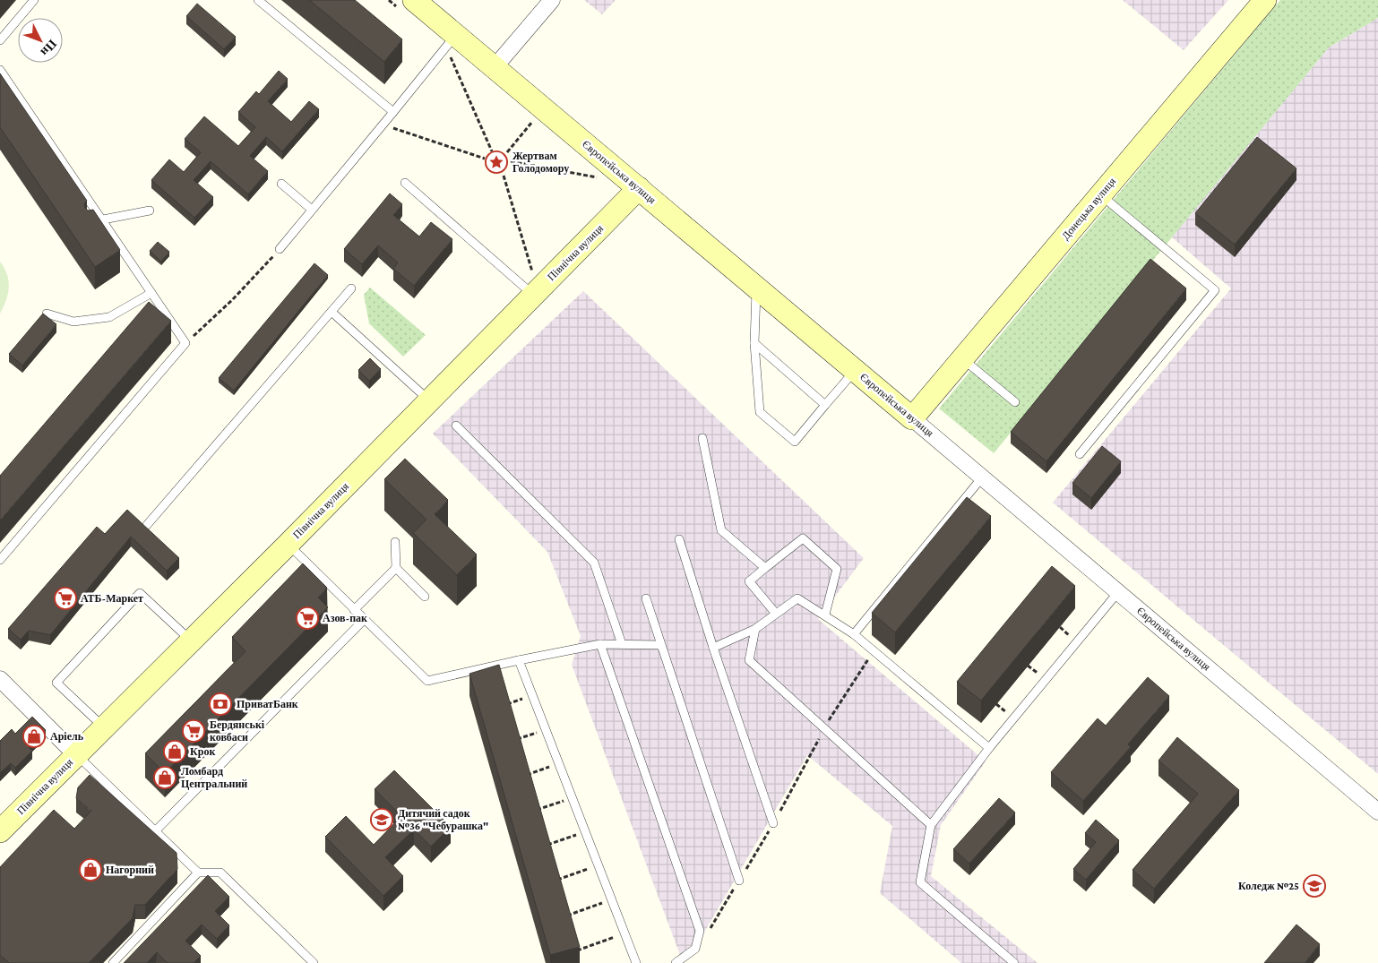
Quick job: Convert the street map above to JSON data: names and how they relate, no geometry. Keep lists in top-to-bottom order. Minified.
{"streets":{"street":["Європейська вулиця","Донецька вулиця","Північна вулиця"]},"crossings":[["Європейська вулиця","Донецька вулиця"],["Європейська вулиця","Північна вулиця"]],"places":{"place":["Жертвам Голодомору"],"supermarket":["АТБ-Маркет","Азов-пак","Бердянські ковбаси"],"bank":["ПриватБанк"],"shop":["Аріель","Крок","Ломбард Центральний","Нагорний"],"school or university":["Дитячий садок №36 \"Чебурашка\"","Коледж №25"]},"north":"bottom right"}
